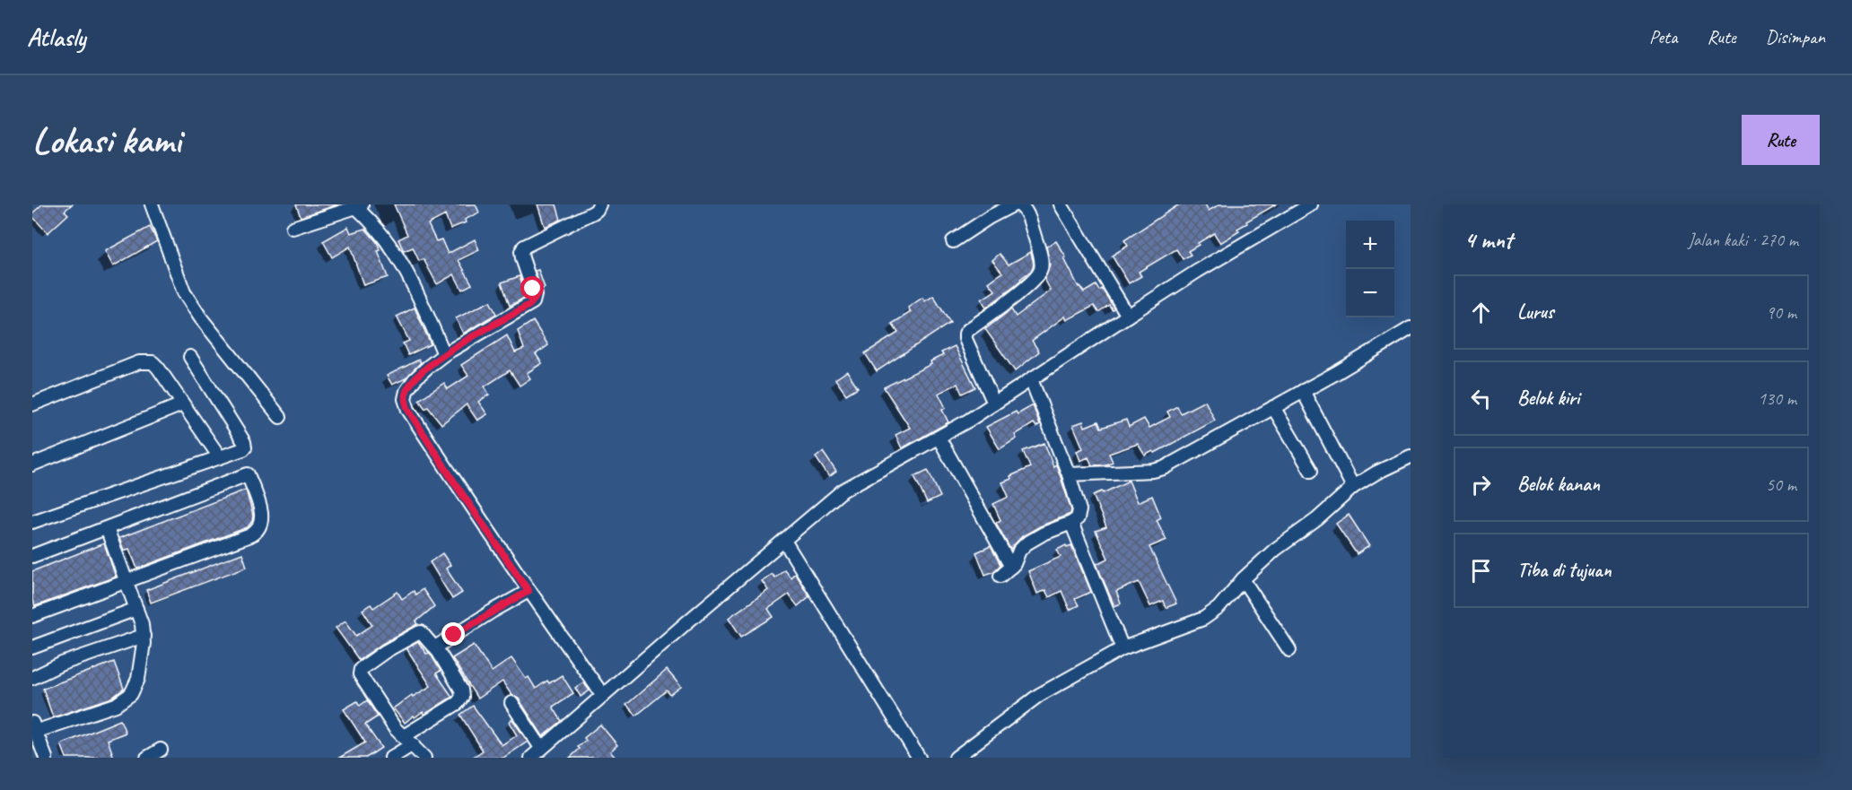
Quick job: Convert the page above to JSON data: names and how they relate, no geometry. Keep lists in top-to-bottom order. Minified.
{"page":{"header":"Atlasly","nav":["Peta","Rute","Disimpan"],"buttons":"Rute","title":"Lokasi kami","heading":["4 mnt","Jalan kaki · 270 m"],"map_buttons":["+","−"],"list":[["Lurus","90 m"],["Belok kiri","130 m"],["Belok kanan","50 m"],"Tiba di tujuan"]}}
